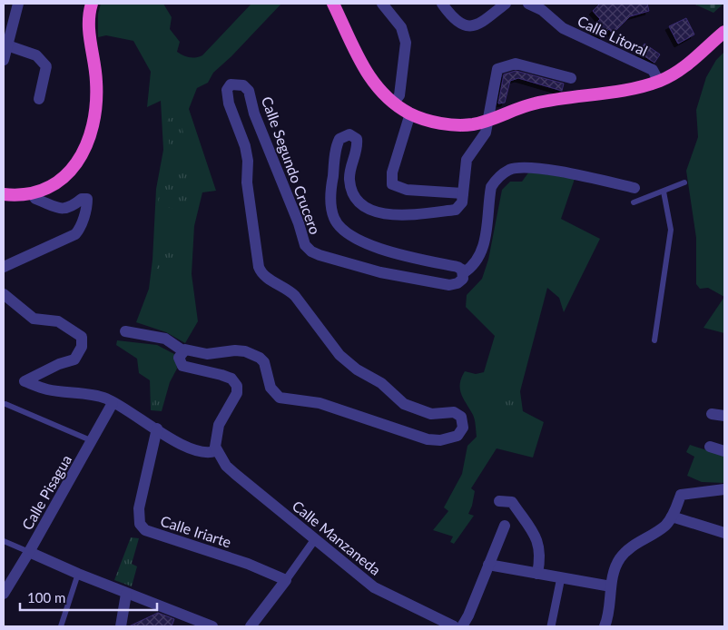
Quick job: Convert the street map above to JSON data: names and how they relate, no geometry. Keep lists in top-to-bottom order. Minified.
{"streets":{"street":["Calle Litoral","Calle Segundo Crucero","Calle Pisagua","Calle Iriarte","Calle Manzaneda"]},"scale_bar":"100 m"}
